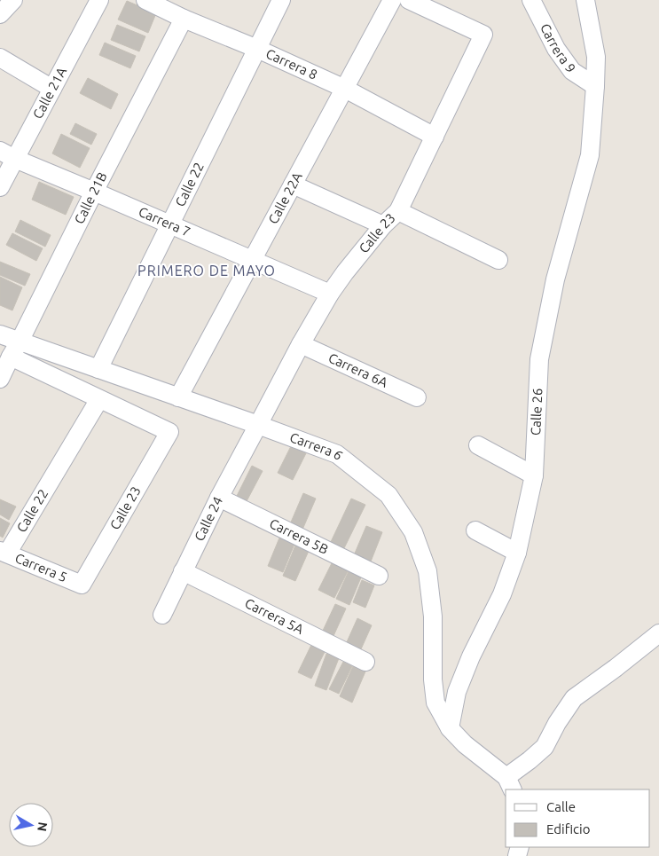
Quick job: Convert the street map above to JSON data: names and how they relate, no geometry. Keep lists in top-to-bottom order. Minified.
{"streets":{"street":["Carrera 9","Carrera 8","Calle 21A","Calle 22","Calle 21B","Calle 22A","Carrera 7","Calle 23","Carrera 6A","Calle 26","Carrera 6","Calle 24","Carrera 5B","Carrera 5","Carrera 5A"]},"crossings":[["Carrera 9","Calle 26"],["Carrera 8","Calle 22"],["Carrera 8","Calle 21B"],["Carrera 8","Calle 22A"],["Carrera 8","Calle 23"],["Calle 21A","Carrera 7"],["Calle 22","Carrera 7"],["Calle 22","Calle 23"],["Calle 22","Carrera 6"],["Calle 22","Carrera 5"],["Calle 21B","Carrera 7"],["Calle 21B","Carrera 6"],["Calle 22A","Carrera 7"],["Calle 22A","Carrera 6"],["Carrera 7","Calle 23"],["Calle 23","Carrera 6A"],["Calle 23","Carrera 6"],["Calle 23","Calle 24"],["Calle 23","Carrera 5"],["Calle 26","Carrera 6"],["Carrera 6","Calle 24"],["Calle 24","Carrera 5B"],["Calle 24","Carrera 5A"]],"districts":["PRIMERO DE MAYO"],"legend":["Calle","Edificio"],"north":"right"}
